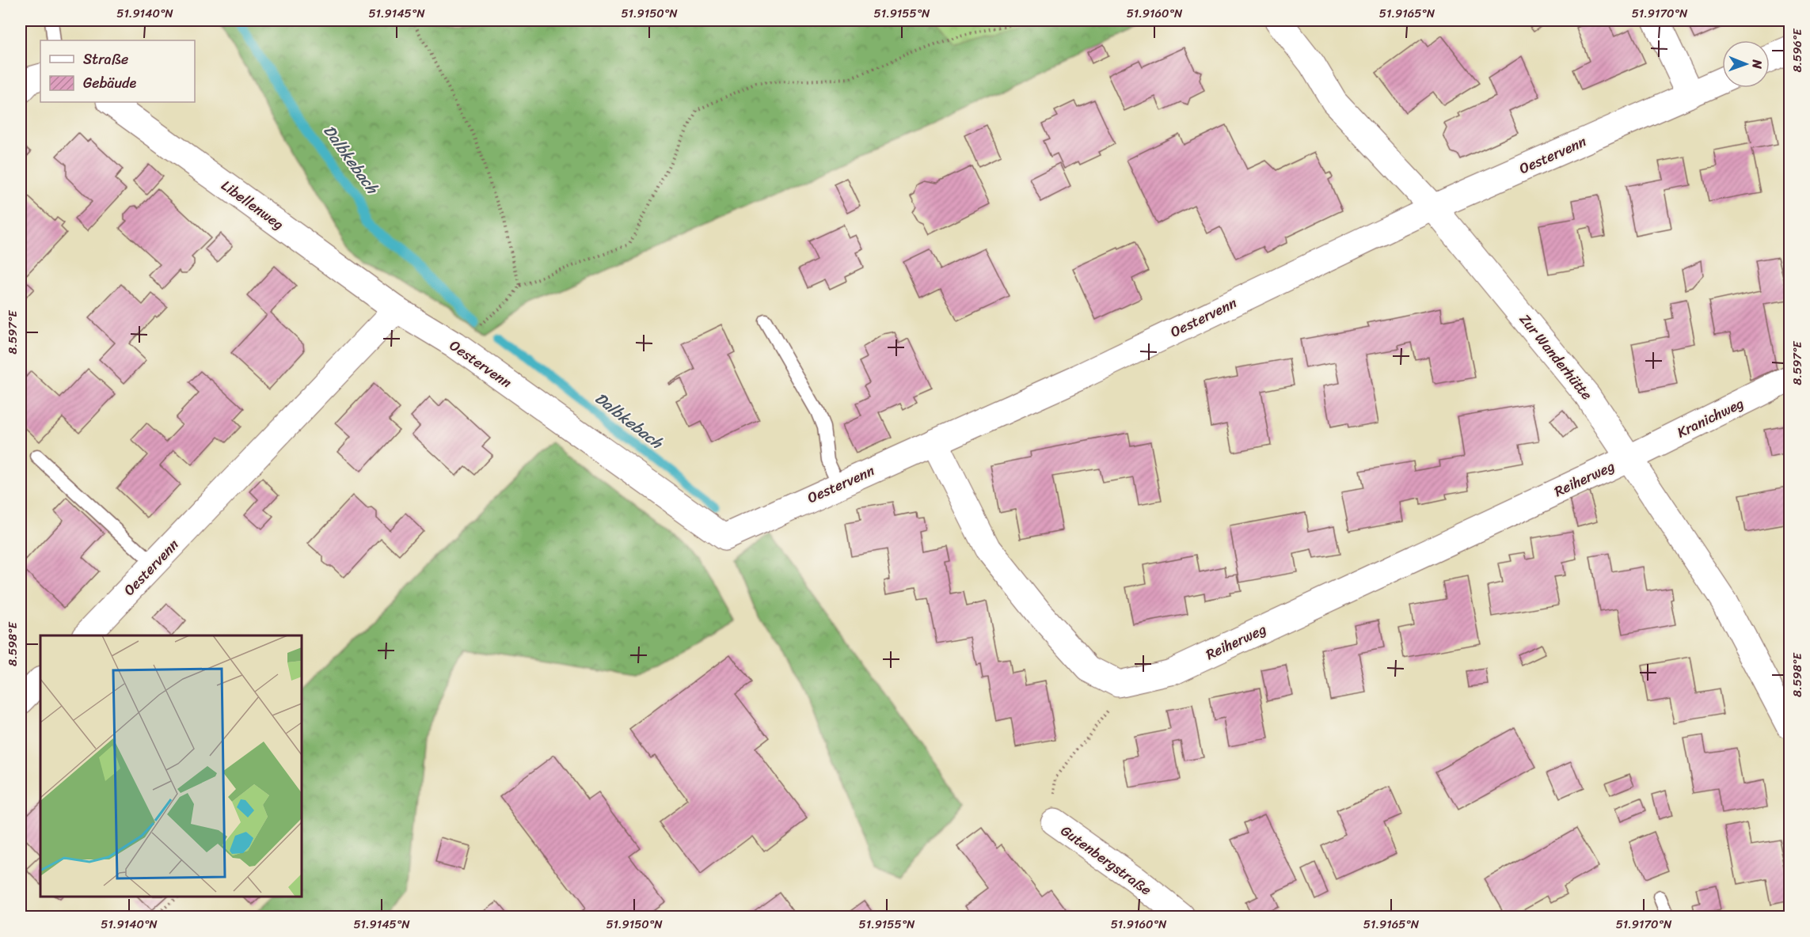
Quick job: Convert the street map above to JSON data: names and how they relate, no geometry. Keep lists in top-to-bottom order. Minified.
{"streets":{"street":["Oestervenn","Libellenweg","Zur Wanderhütte","Kranichweg","Reiherweg","Gutenbergstraße"]},"crossings":[["Oestervenn","Libellenweg"],["Oestervenn","Zur Wanderhütte"],["Zur Wanderhütte","Kranichweg"],["Zur Wanderhütte","Reiherweg"],["Kranichweg","Reiherweg"]],"water":["Dalbkebach"],"legend":["Straße","Gebäude"],"north":"right","coordinates":["51.9140°N","51.9145°N","51.9150°N","51.9155°N","51.9160°N","51.9165°N","51.9170°N","8.596°E","8.597°E","8.598°E"]}
